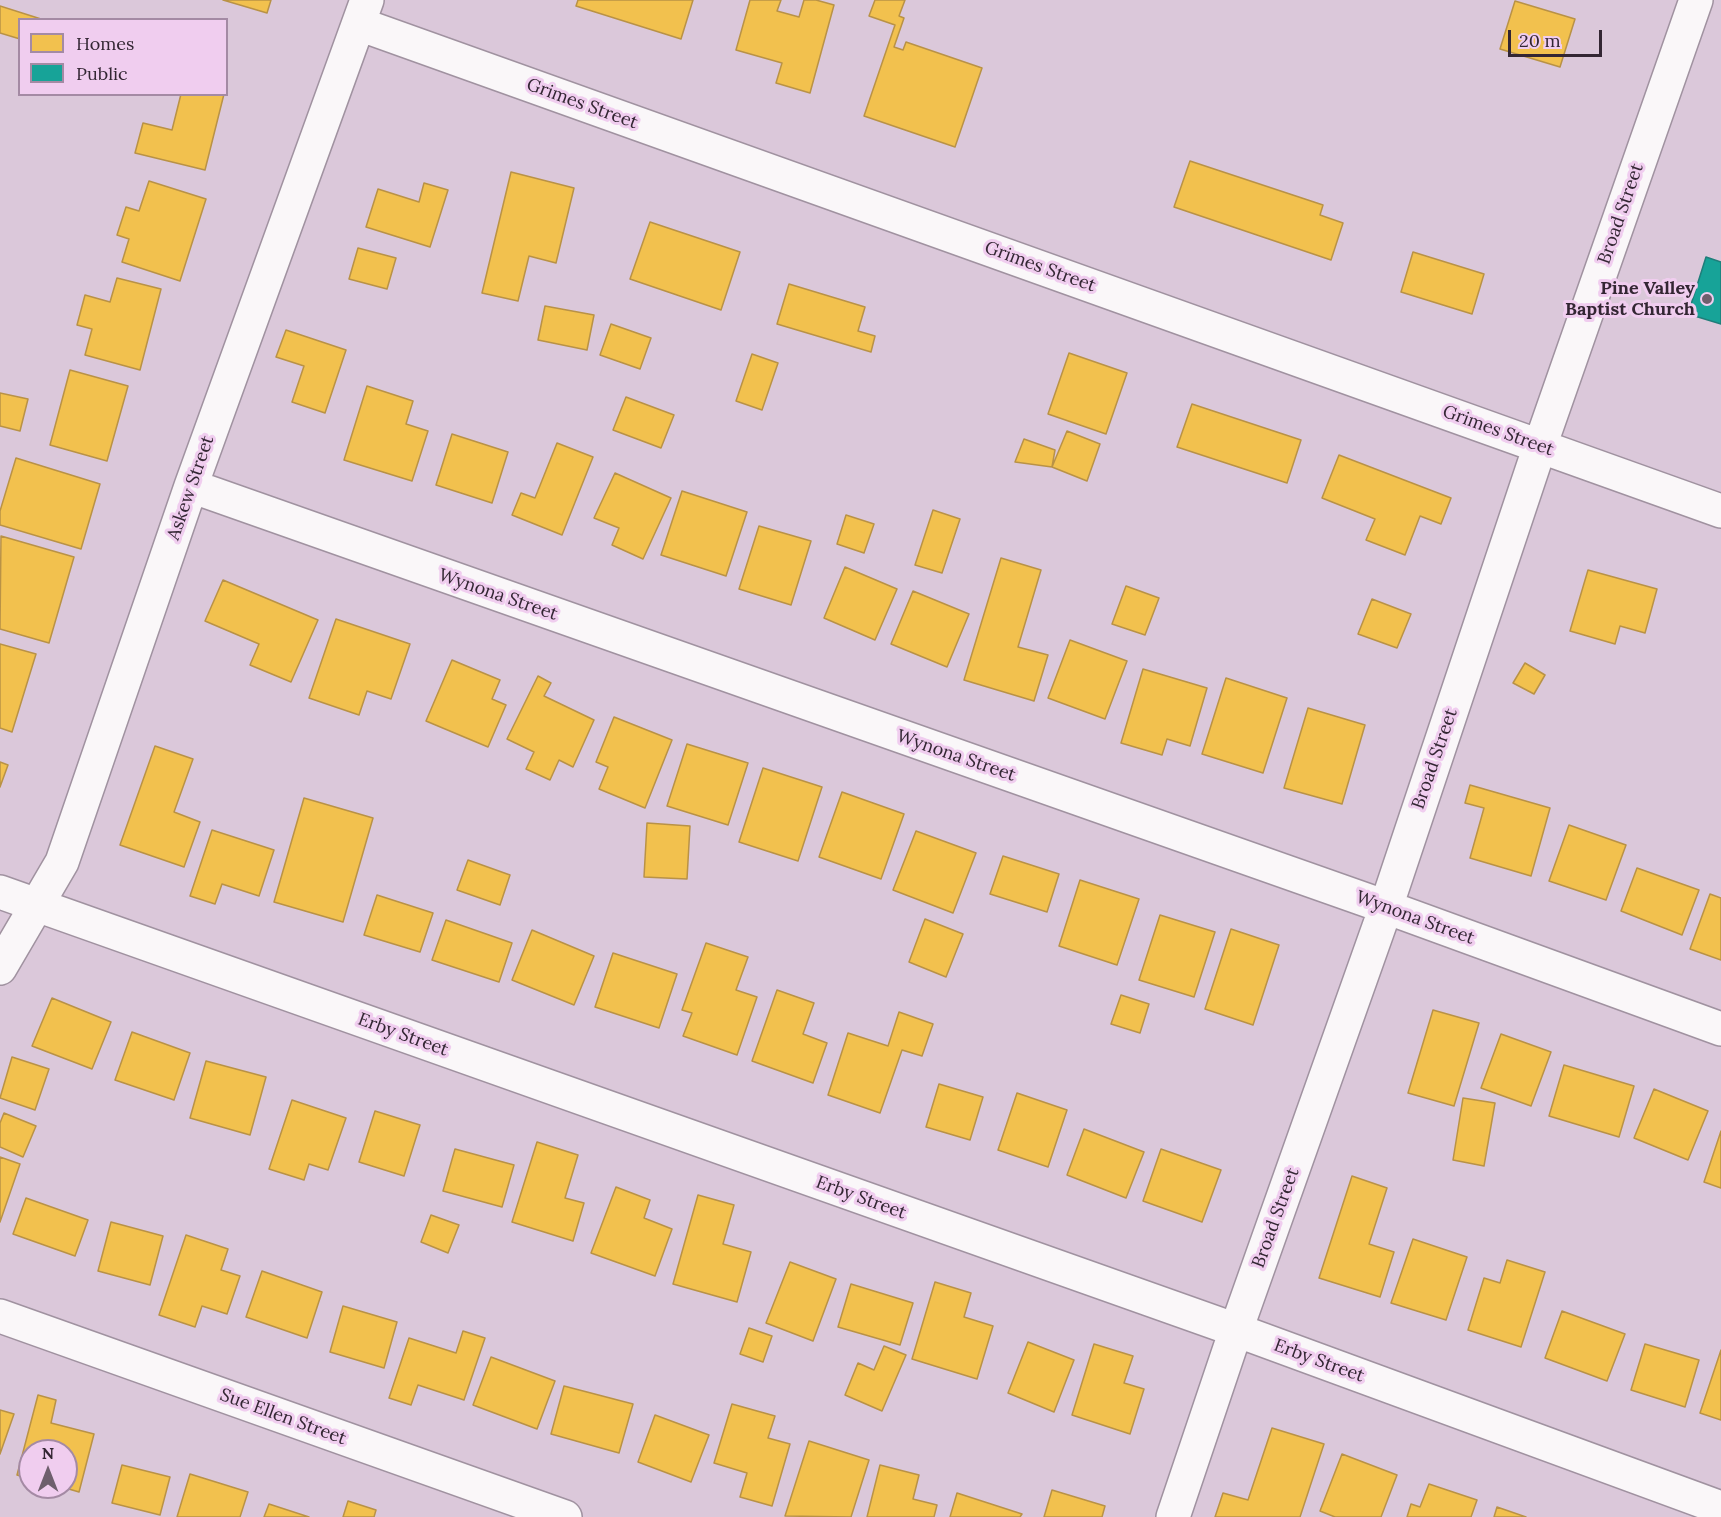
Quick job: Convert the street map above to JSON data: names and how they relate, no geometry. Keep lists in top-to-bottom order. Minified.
{"streets":{"street":["Grimes Street","Broad Street","Askew Street","Wynona Street","Erby Street","Sue Ellen Street"]},"crossings":[["Grimes Street","Broad Street"],["Grimes Street","Askew Street"],["Broad Street","Wynona Street"],["Broad Street","Erby Street"],["Askew Street","Wynona Street"],["Askew Street","Erby Street"]],"places":["Pine Valley Baptist Church"],"legend":["Homes","Public"],"scale_bar":"20 m","north":"top"}
